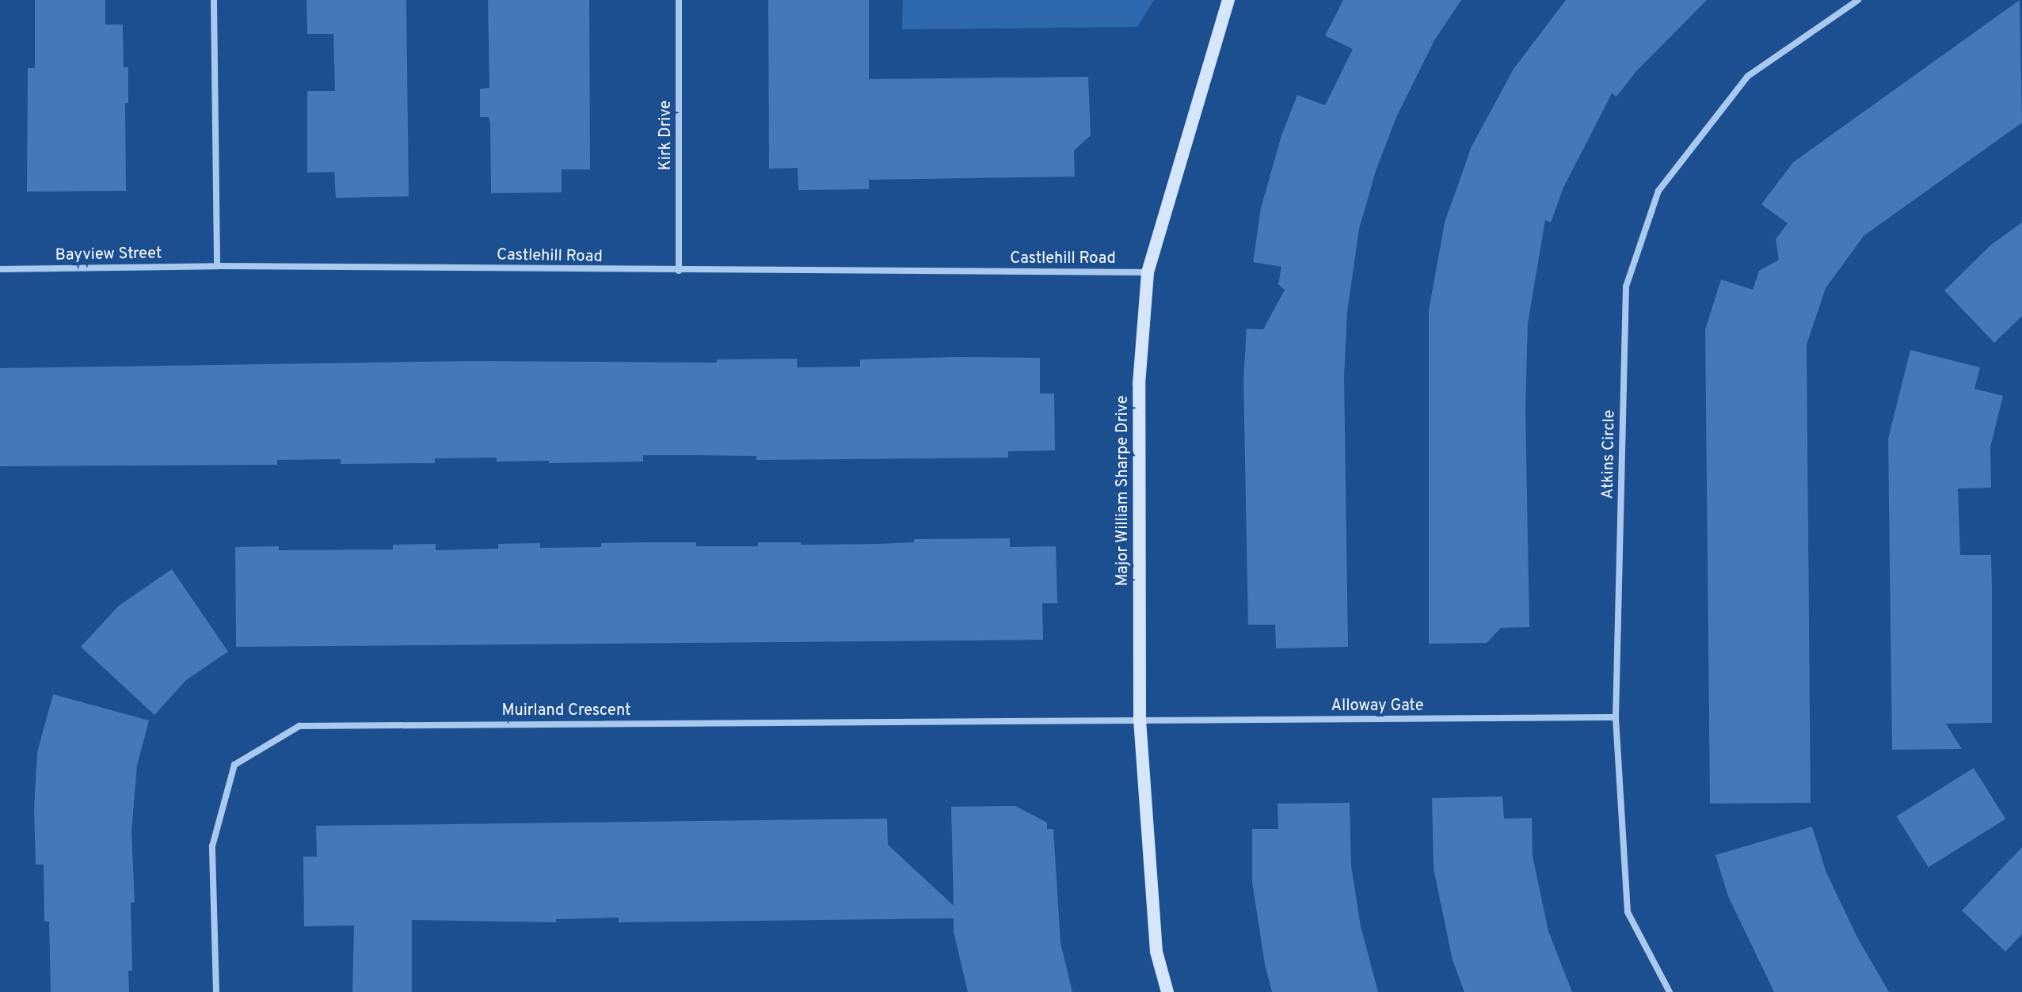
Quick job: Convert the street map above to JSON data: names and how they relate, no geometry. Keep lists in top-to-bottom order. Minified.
{"streets":{"street":["Kirk Drive","Bayview Street","Castlehill Road","Atkins Circle","Major William Sharpe Drive","Alloway Gate","Muirland Crescent"]},"crossings":[["Kirk Drive","Castlehill Road"],["Bayview Street","Castlehill Road"],["Castlehill Road","Major William Sharpe Drive"],["Atkins Circle","Alloway Gate"],["Major William Sharpe Drive","Alloway Gate"],["Major William Sharpe Drive","Muirland Crescent"],["Alloway Gate","Muirland Crescent"]]}
